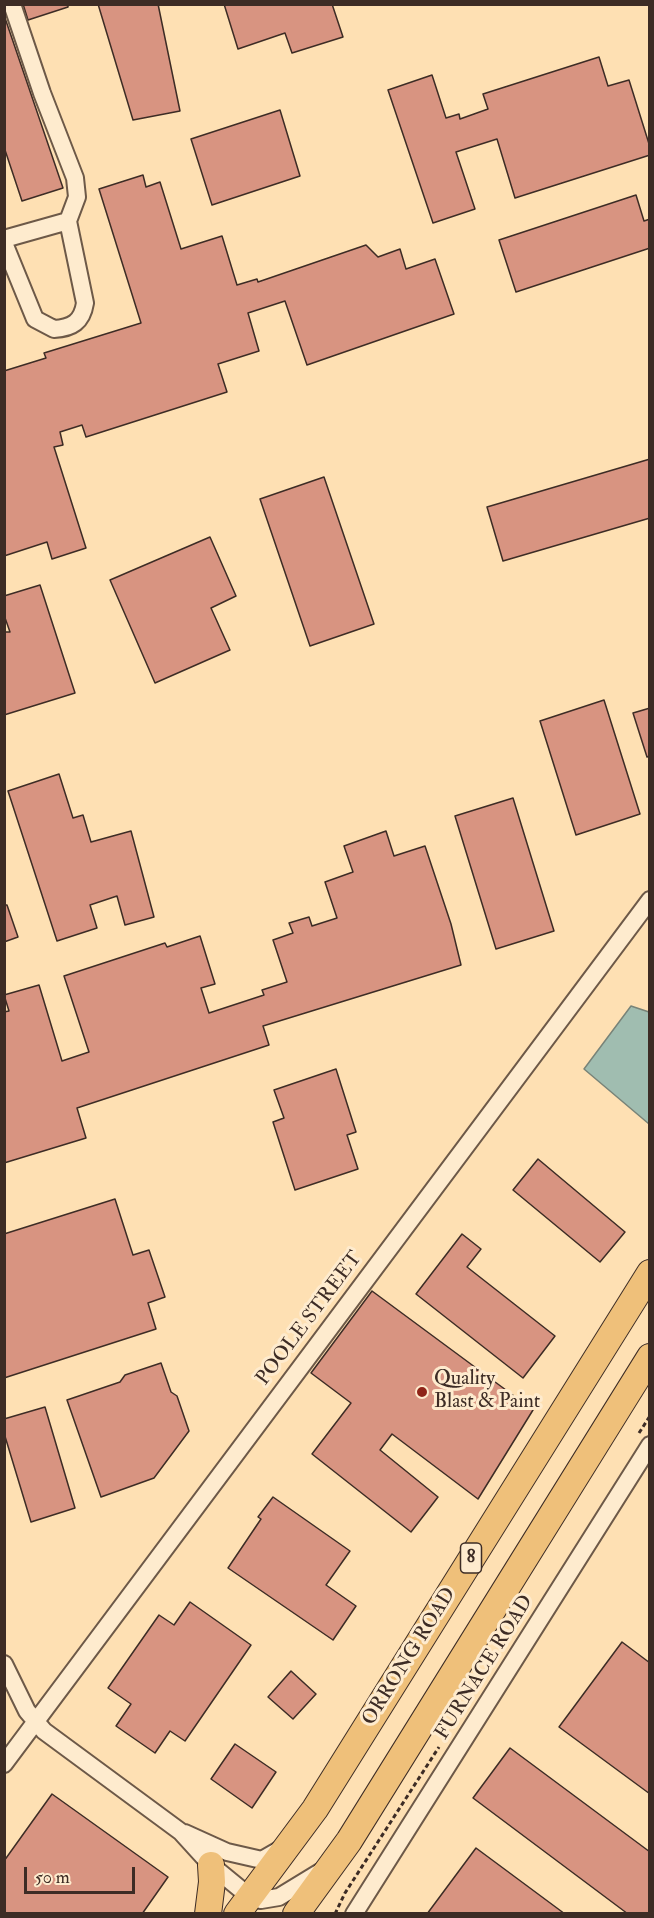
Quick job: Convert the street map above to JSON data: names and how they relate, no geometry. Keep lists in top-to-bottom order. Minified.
{"streets":{"highway":["8","ORRONG ROAD"],"street":["POOLE STREET","FURNACE ROAD"]},"places":["Quality Blast & Paint"],"scale_bar":"50 m"}
